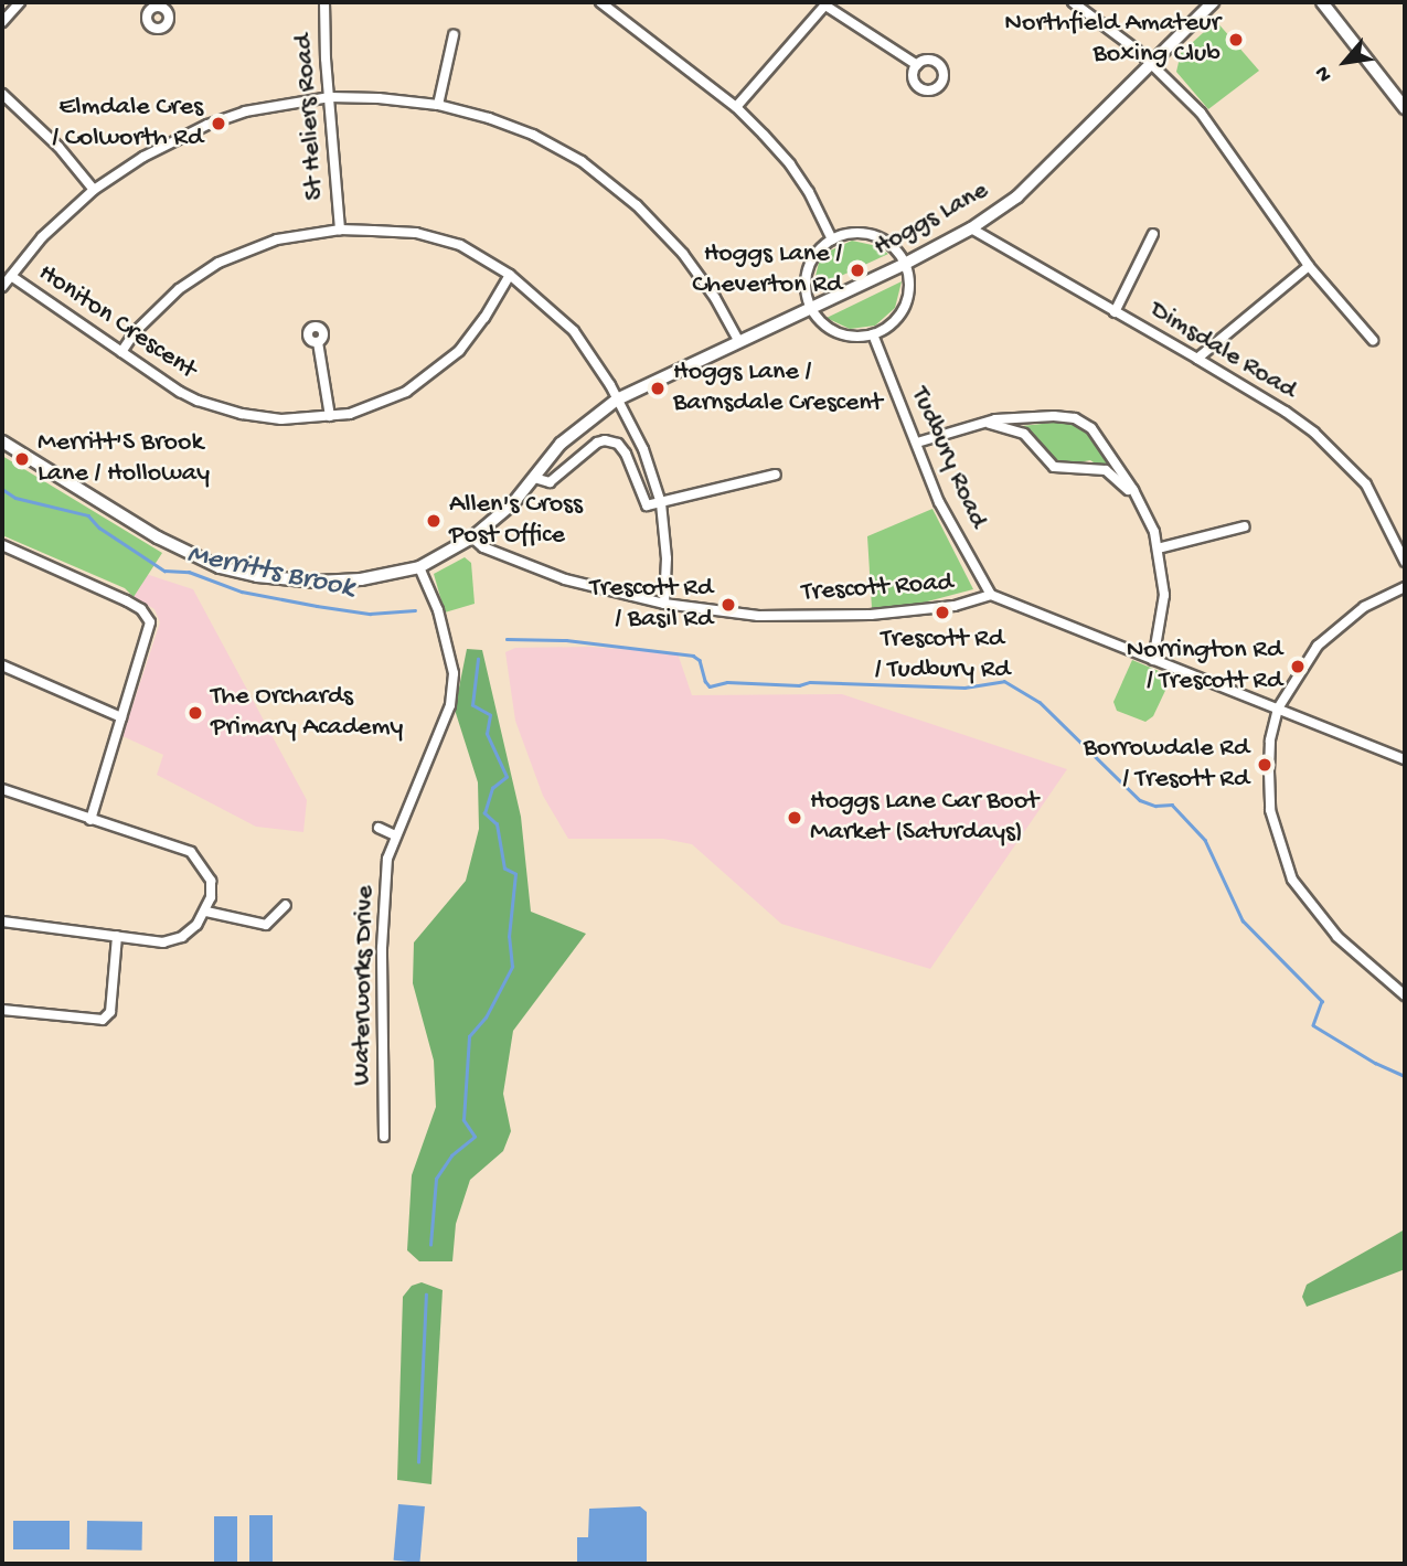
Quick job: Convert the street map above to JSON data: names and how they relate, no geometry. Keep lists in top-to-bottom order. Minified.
{"streets":{"street":["St Heliers Road","Hoggs Lane","Honiton Crescent","Dimsdale Road","Tudbury Road","Trescott Road","Waterworks Drive"]},"crossings":[["Hoggs Lane","Dimsdale Road"],["Hoggs Lane","Trescott Road"],["Hoggs Lane","Waterworks Drive"],["Tudbury Road","Trescott Road"]],"water":["Merritts Brook"],"places":["Northfield Amateur Boxing Club","Elmdale Cres / Colworth Rd","Hoggs Lane / Cheverton Rd","Hoggs Lane / Barnsdale Crescent","Merritt'S Brook Lane / Holloway","Allen's Cross Post Office","Trescott Rd / Basil Rd","Trescott Rd / Tudbury Rd","Norrington Rd / Trescott Rd","The Orchards Primary Academy","Borrowdale Rd / Tresott Rd","Hoggs Lane Car Boot Market (Saturdays)"],"north":"bottom left"}
